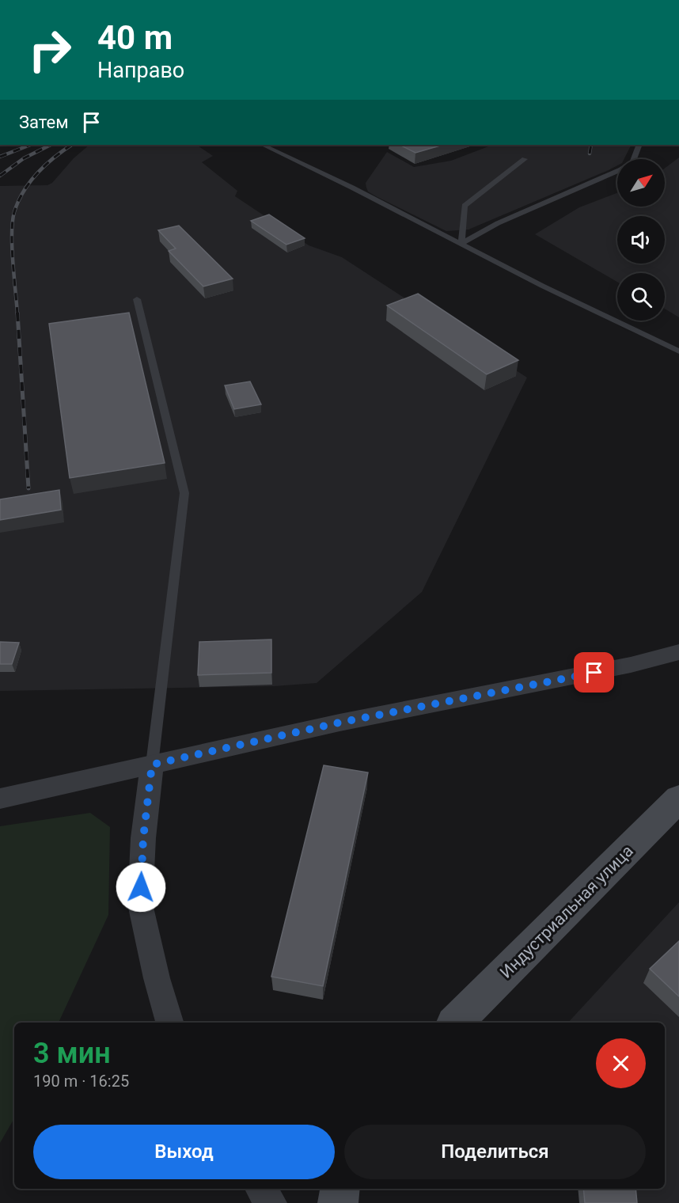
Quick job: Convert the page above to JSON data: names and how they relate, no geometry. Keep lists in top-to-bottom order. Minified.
{"streets":{"main road":["Индустриальная улица"]},"north":"top right","page":{"turn":["40 m","Направо"],"then":"Затем","heading":["3 мин","190 m · 16:25"],"buttons":["Выход","Поделиться"]}}
